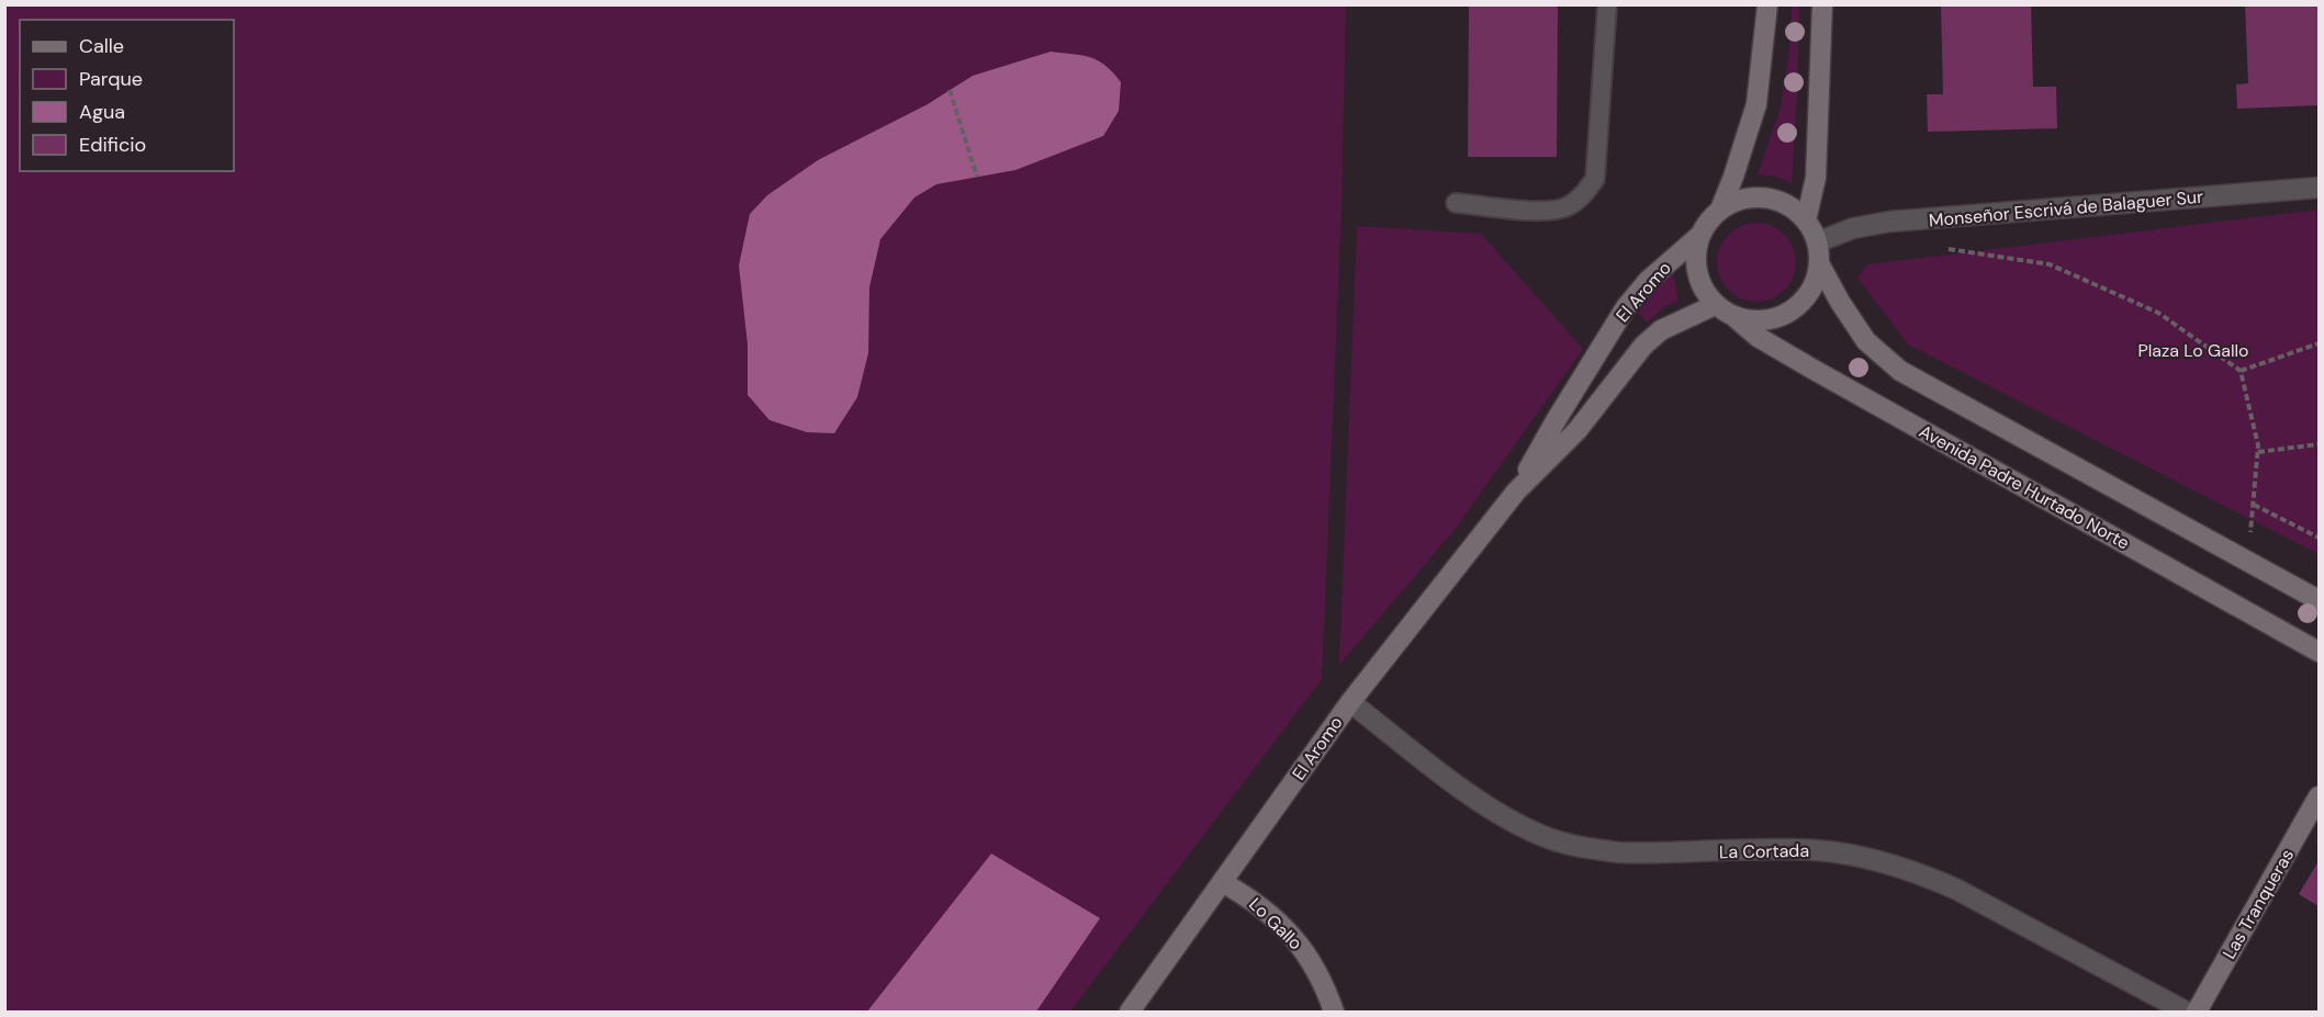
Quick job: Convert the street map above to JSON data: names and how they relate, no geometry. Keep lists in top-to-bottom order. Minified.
{"streets":{"main road":["El Aromo","Avenida Padre Hurtado Norte","Las Tranqueras","Lo Gallo"],"street":["Monseñor Escrivá de Balaguer Sur","La Cortada"]},"crossings":[["Monseñor Escrivá de Balaguer Sur","El Aromo"],["Monseñor Escrivá de Balaguer Sur","Avenida Padre Hurtado Norte"],["El Aromo","Avenida Padre Hurtado Norte"],["El Aromo","La Cortada"],["El Aromo","Lo Gallo"]],"parks":["Plaza Lo Gallo"],"legend":["Calle","Parque","Agua","Edificio"]}
